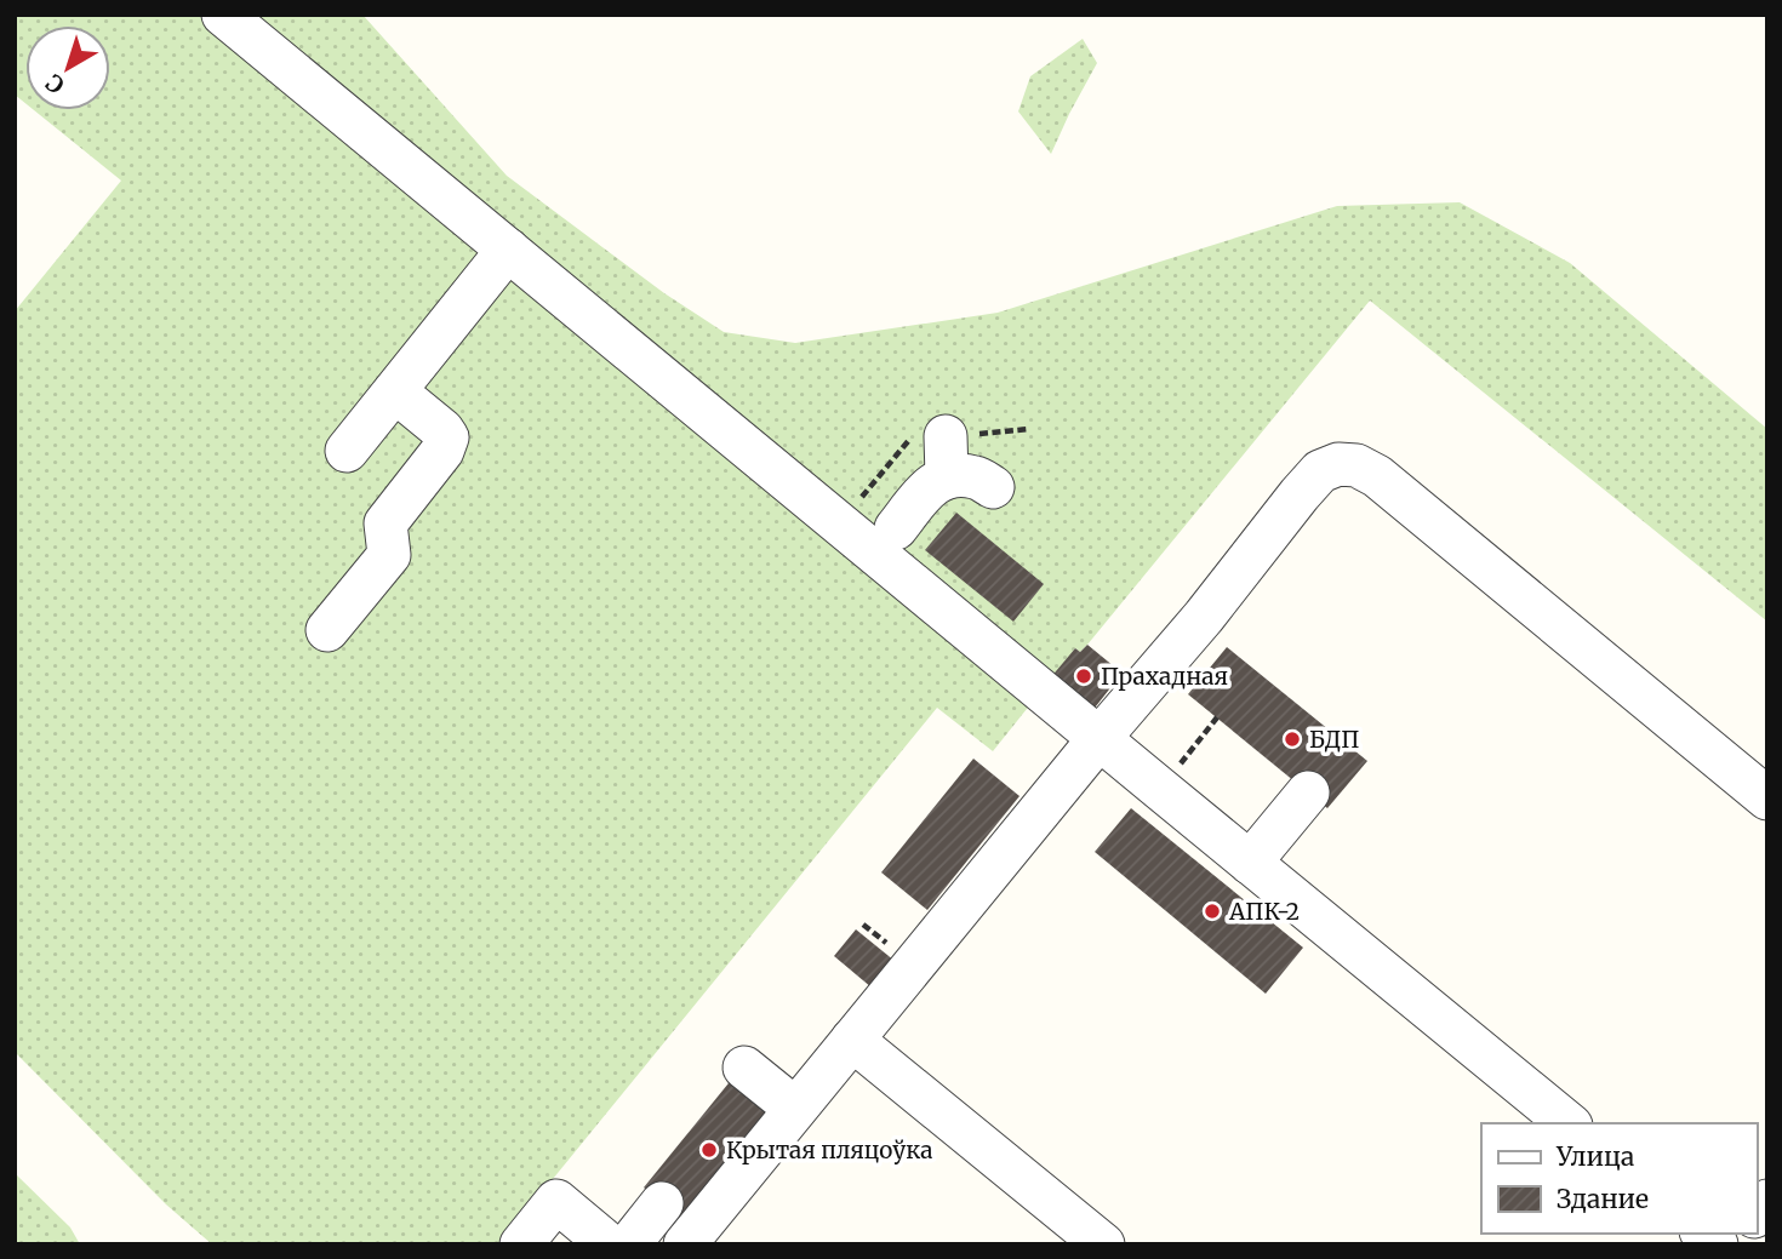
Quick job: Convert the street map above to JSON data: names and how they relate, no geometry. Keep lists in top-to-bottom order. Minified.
{"places":["Прахадная","БДП","АПК-2","Крытая пляцоўка"],"legend":["Улица","Здание"],"north":"bottom left"}
